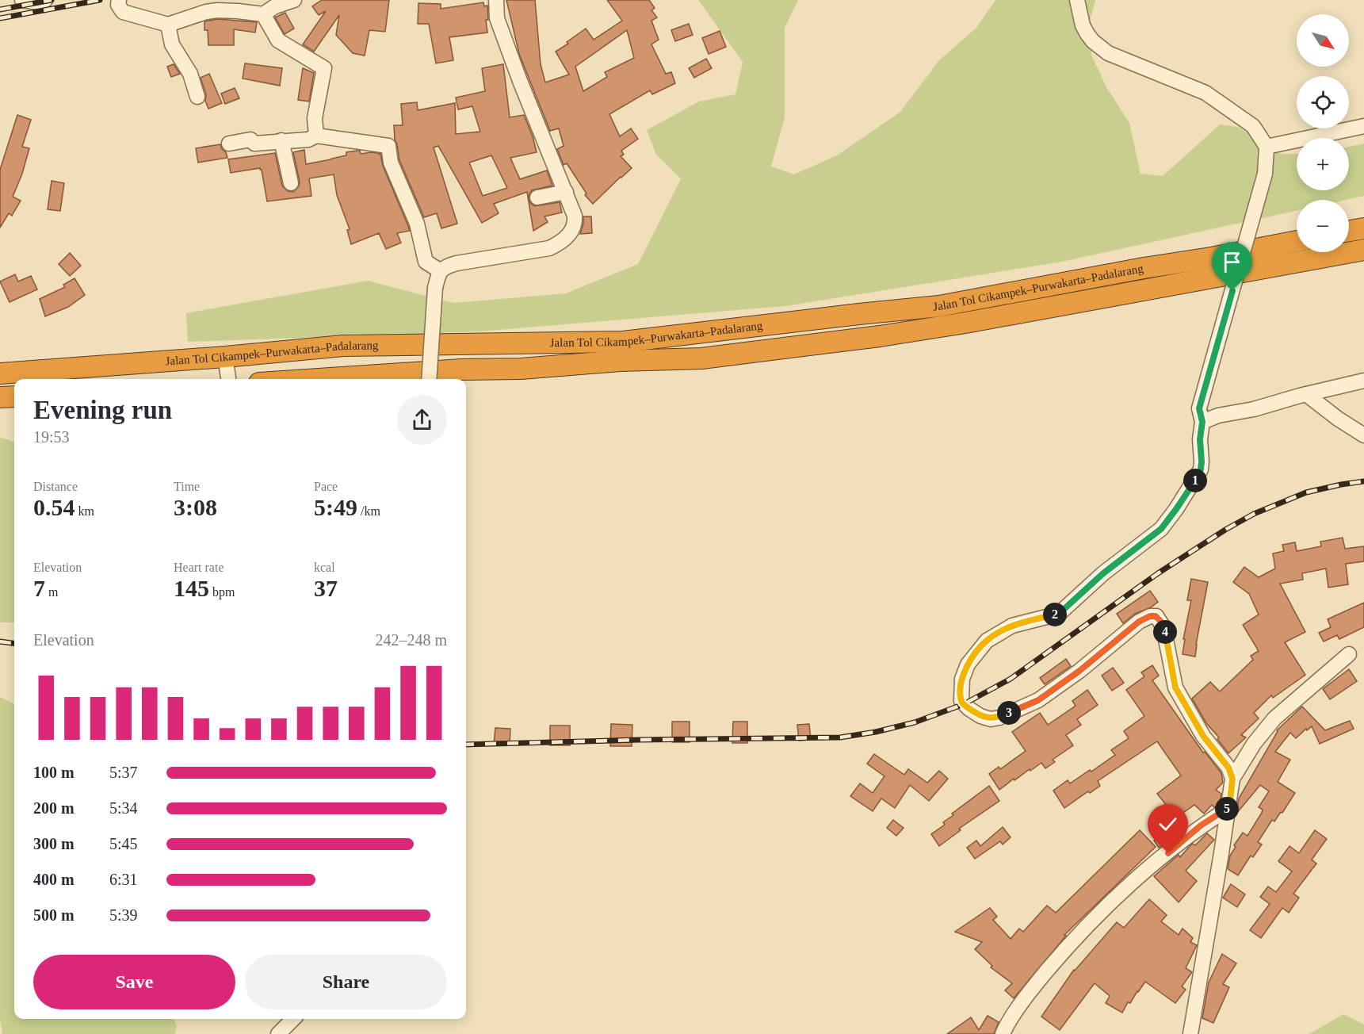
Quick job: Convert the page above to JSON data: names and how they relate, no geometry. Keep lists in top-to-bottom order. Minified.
{"streets":{"highway":["Jalan Tol Cikampek–Purwakarta–Padalarang"]},"north":"bottom right","page":{"map_buttons":["+","−"],"heading":["Evening run","19:53"],"stats":[["Distance","0.54 km"],["Time","3:08"],["Pace","5:49 /km"],["Elevation","7 m"],["Heart rate","145 bpm"],["kcal","37"]],"pins":["1","2","4","3","5"],"chart":["Elevation","242–248 m"],"list":[{"name":"100 m","note":"5:37"},{"name":"200 m","note":"5:34"},{"name":"300 m","note":"5:45"},{"name":"400 m","note":"6:31"},{"name":"500 m","note":"5:39"}],"buttons":["Save","Share"]}}
